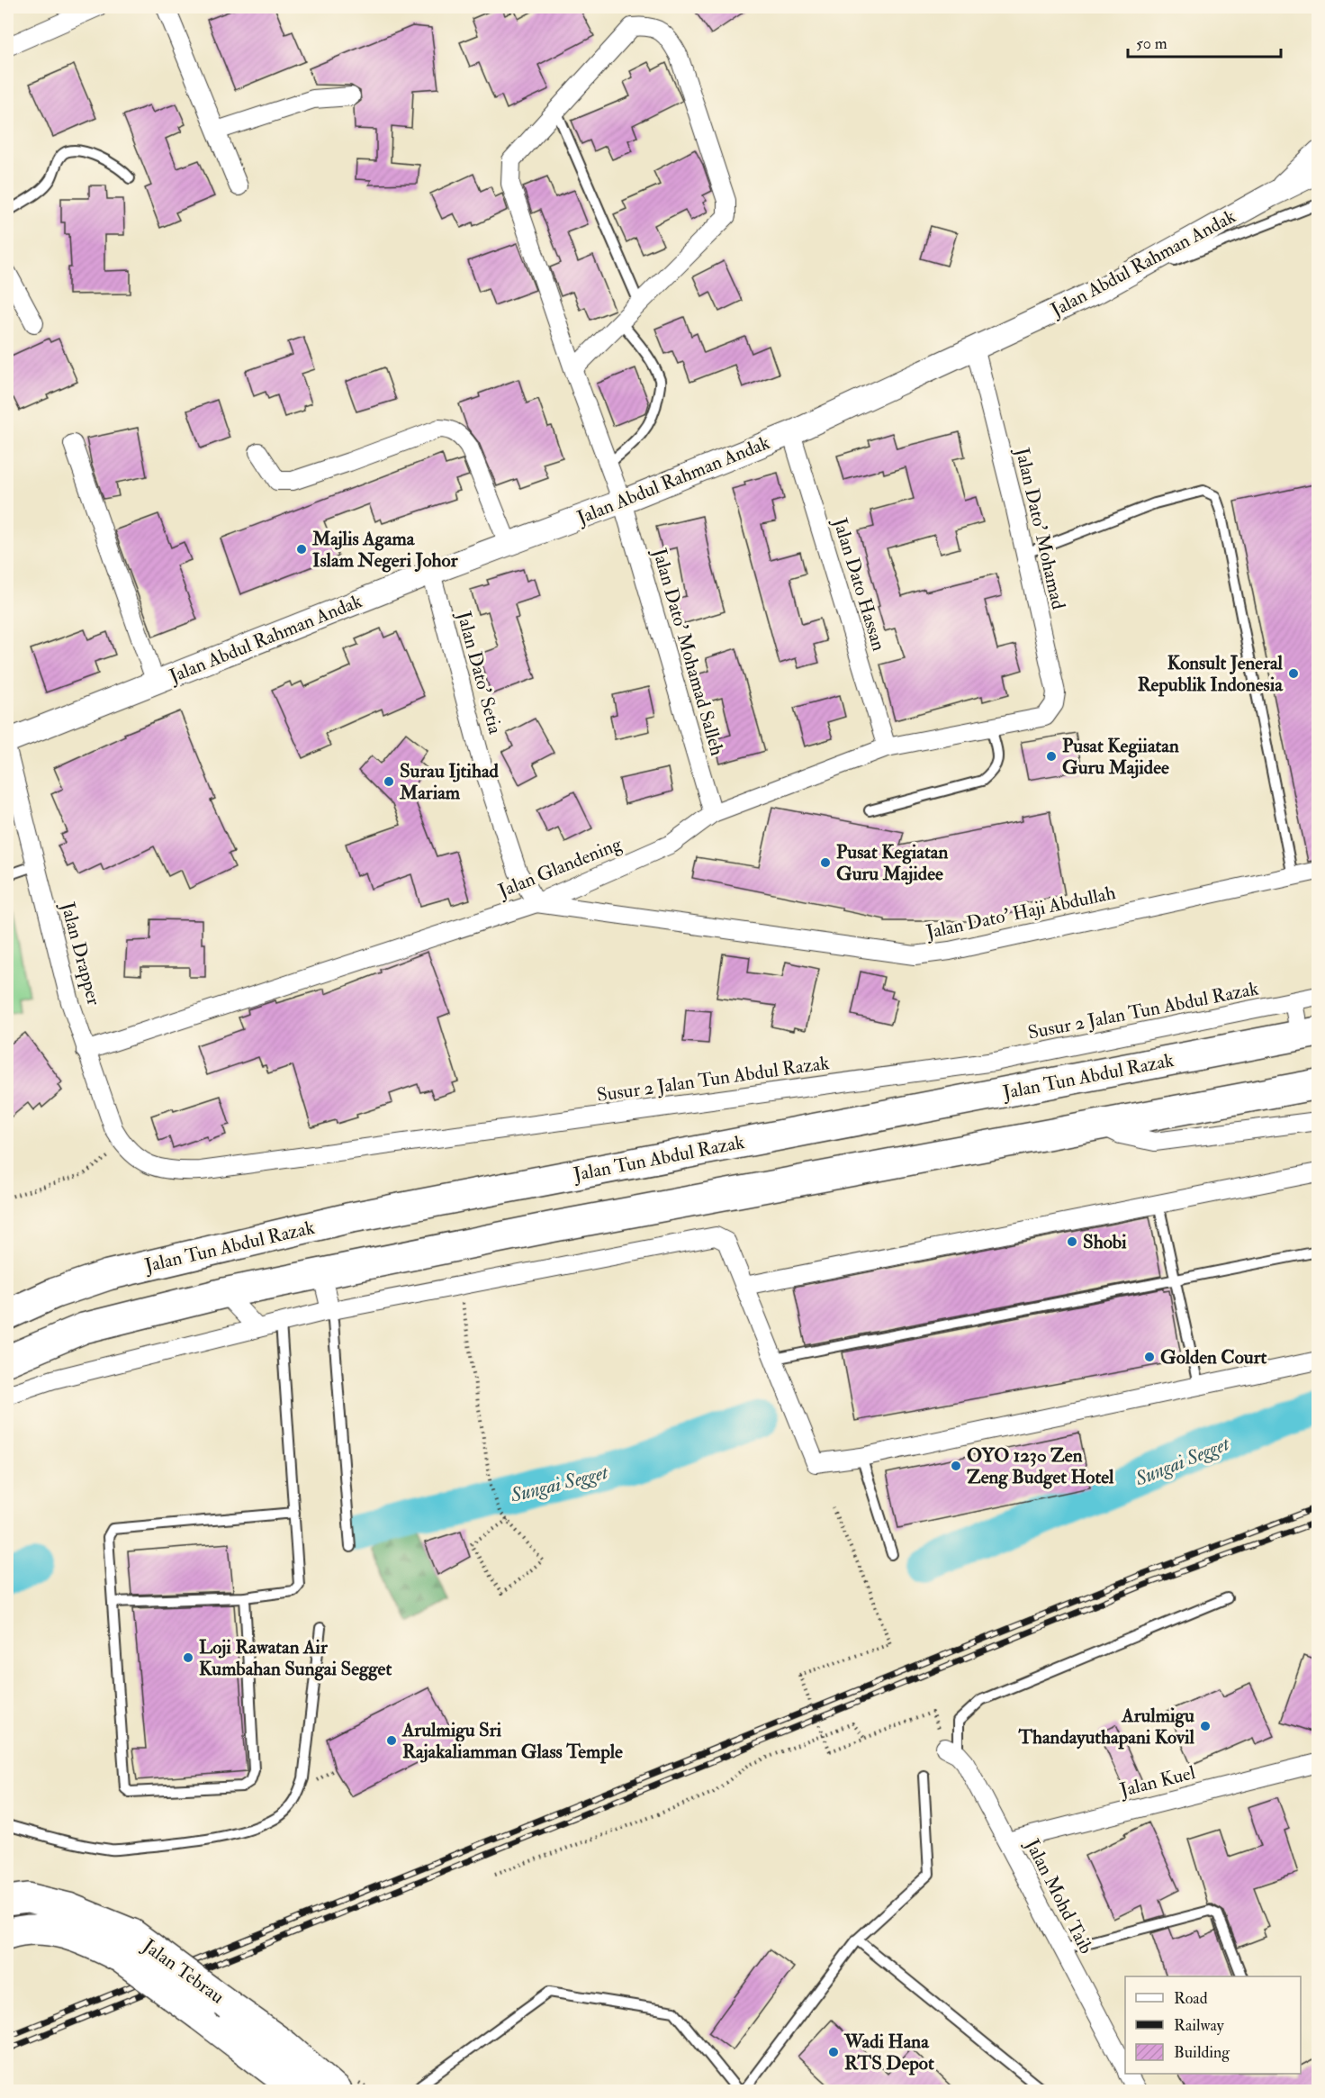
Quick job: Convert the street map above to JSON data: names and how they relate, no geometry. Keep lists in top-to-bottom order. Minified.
{"streets":{"highway":["Jalan Tun Abdul Razak","Jalan Tebrau"],"street":["Jalan Abdul Rahman Andak","Jalan Dato' Mohamad","Jalan Dato Hassan","Jalan Dato' Mohamad Salleh","Jalan Dato’ Setia","Jalan Glandening","Jalan Dato' Haji Abdullah","Jalan Drapper","Susur 2 Jalan Tun Abdul Razak","Jalan Kuel","Jalan Mohd Taib"]},"crossings":[["Jalan Abdul Rahman Andak","Jalan Dato' Mohamad"],["Jalan Abdul Rahman Andak","Jalan Dato Hassan"],["Jalan Abdul Rahman Andak","Jalan Dato' Mohamad Salleh"],["Jalan Abdul Rahman Andak","Jalan Dato’ Setia"],["Jalan Dato' Mohamad","Jalan Glandening"],["Jalan Dato Hassan","Jalan Glandening"],["Jalan Dato' Mohamad Salleh","Jalan Glandening"],["Jalan Dato’ Setia","Jalan Glandening"],["Jalan Dato’ Setia","Jalan Dato' Haji Abdullah"],["Jalan Glandening","Jalan Dato' Haji Abdullah"],["Jalan Glandening","Jalan Drapper"],["Jalan Drapper","Susur 2 Jalan Tun Abdul Razak"],["Susur 2 Jalan Tun Abdul Razak","Jalan Tun Abdul Razak"],["Jalan Kuel","Jalan Mohd Taib"]],"water":["Sungai Segget"],"places":["Majlis Agama Islam Negeri Johor","Konsult Jeneral Republik Indonesia","Pusat Kegiiatan Guru Majidee","Surau Ijtihad Mariam","Pusat Kegiatan Guru Majidee","Shobi","Golden Court","OYO 1230 Zen Zeng Budget Hotel","Loji Rawatan Air Kumbahan Sungai Segget","Arulmigu Thandayuthapani Kovil","Arulmigu Sri Rajakaliamman Glass Temple","Wadi Hana RTS Depot"],"legend":["Road","Railway","Building"],"scale_bar":"50 m"}
